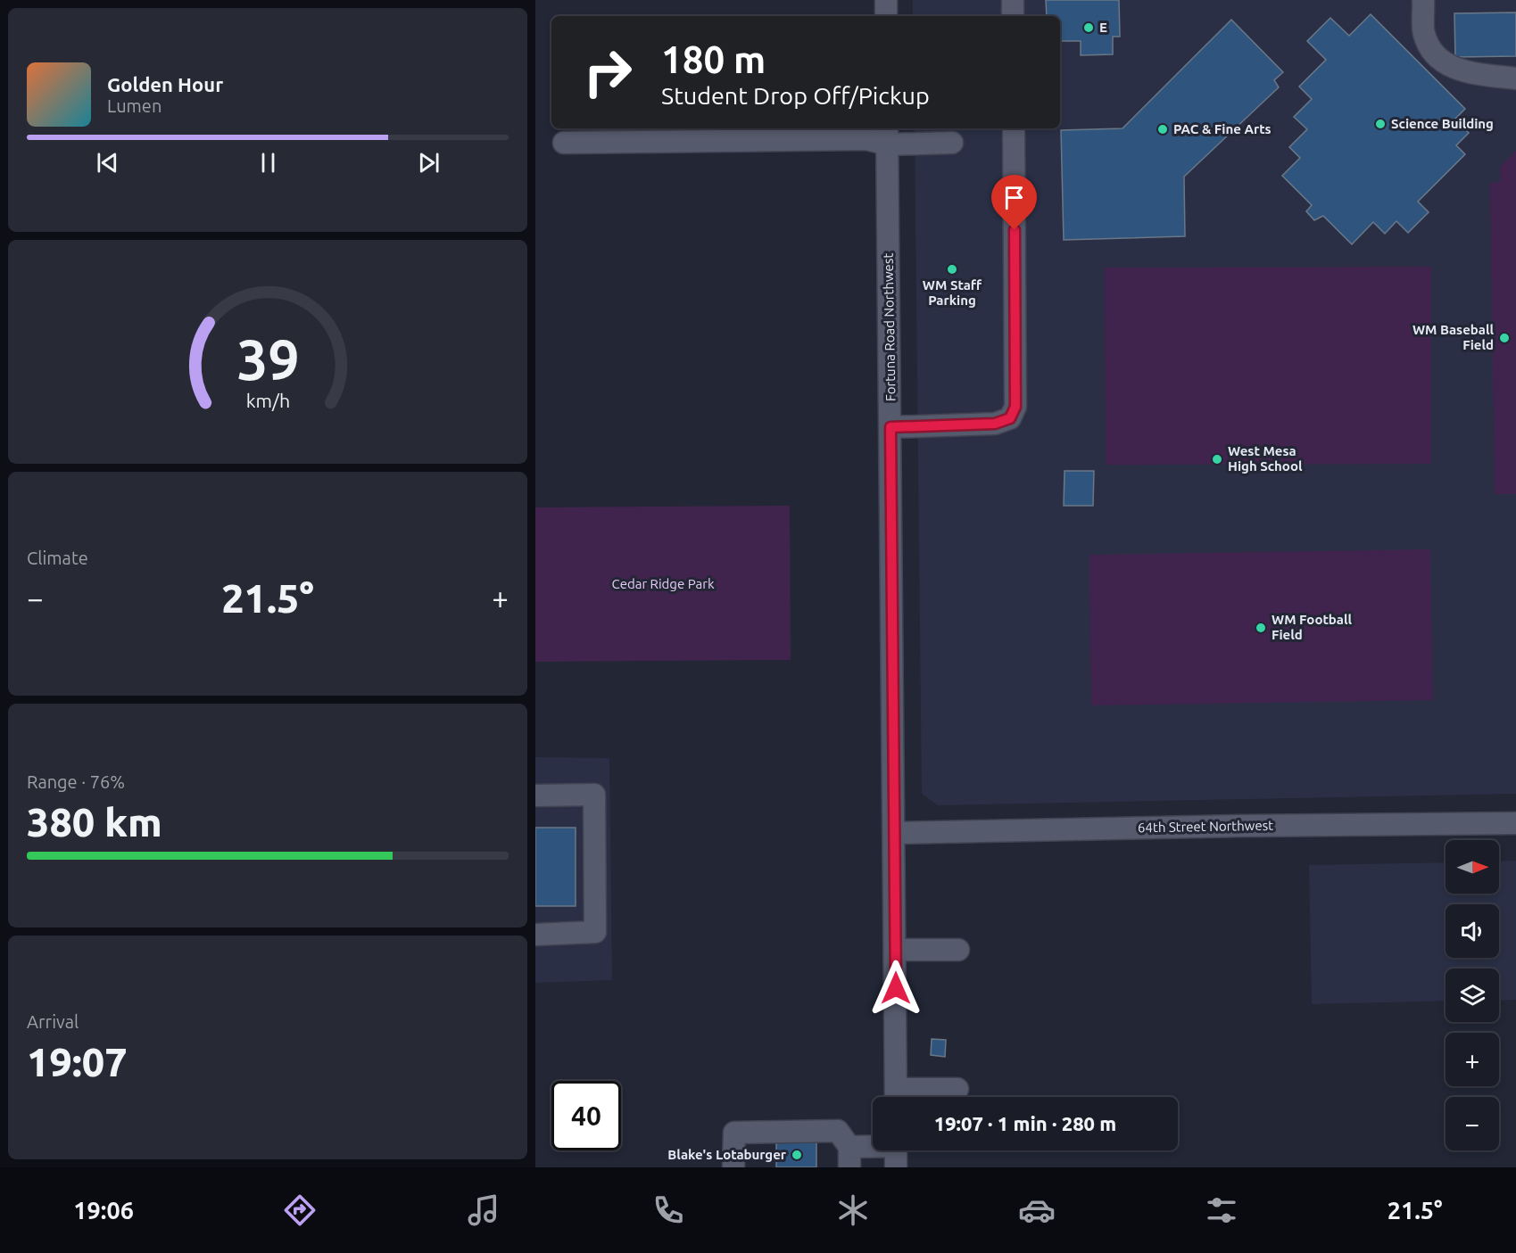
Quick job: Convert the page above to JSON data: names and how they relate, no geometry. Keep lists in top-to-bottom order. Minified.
{"streets":{"street":["Fortuna Road Northwest","64th Street Northwest"]},"crossings":[["Fortuna Road Northwest","64th Street Northwest"]],"parks":["Cedar Ridge Park"],"places":["E","Science Building","PAC & Fine Arts","WM Staff Parking","WM Baseball Field","West Mesa High School","WM Football Field","Blake's Lotaburger"],"north":"right","page":{"turn":["180 m","Student Drop Off/Pickup"],"song":["Golden Hour","Lumen"],"tile":["Climate",["Range · 76%","380 km"],["Arrival","19:07"]],"heat":["−","21.5°","+"],"map_buttons":["+","−"],"limit":"40","trip":"19:07 · 1 min · 280 m","tabs":["19:06","21.5°"],"gauge":["39","km/h"]}}
